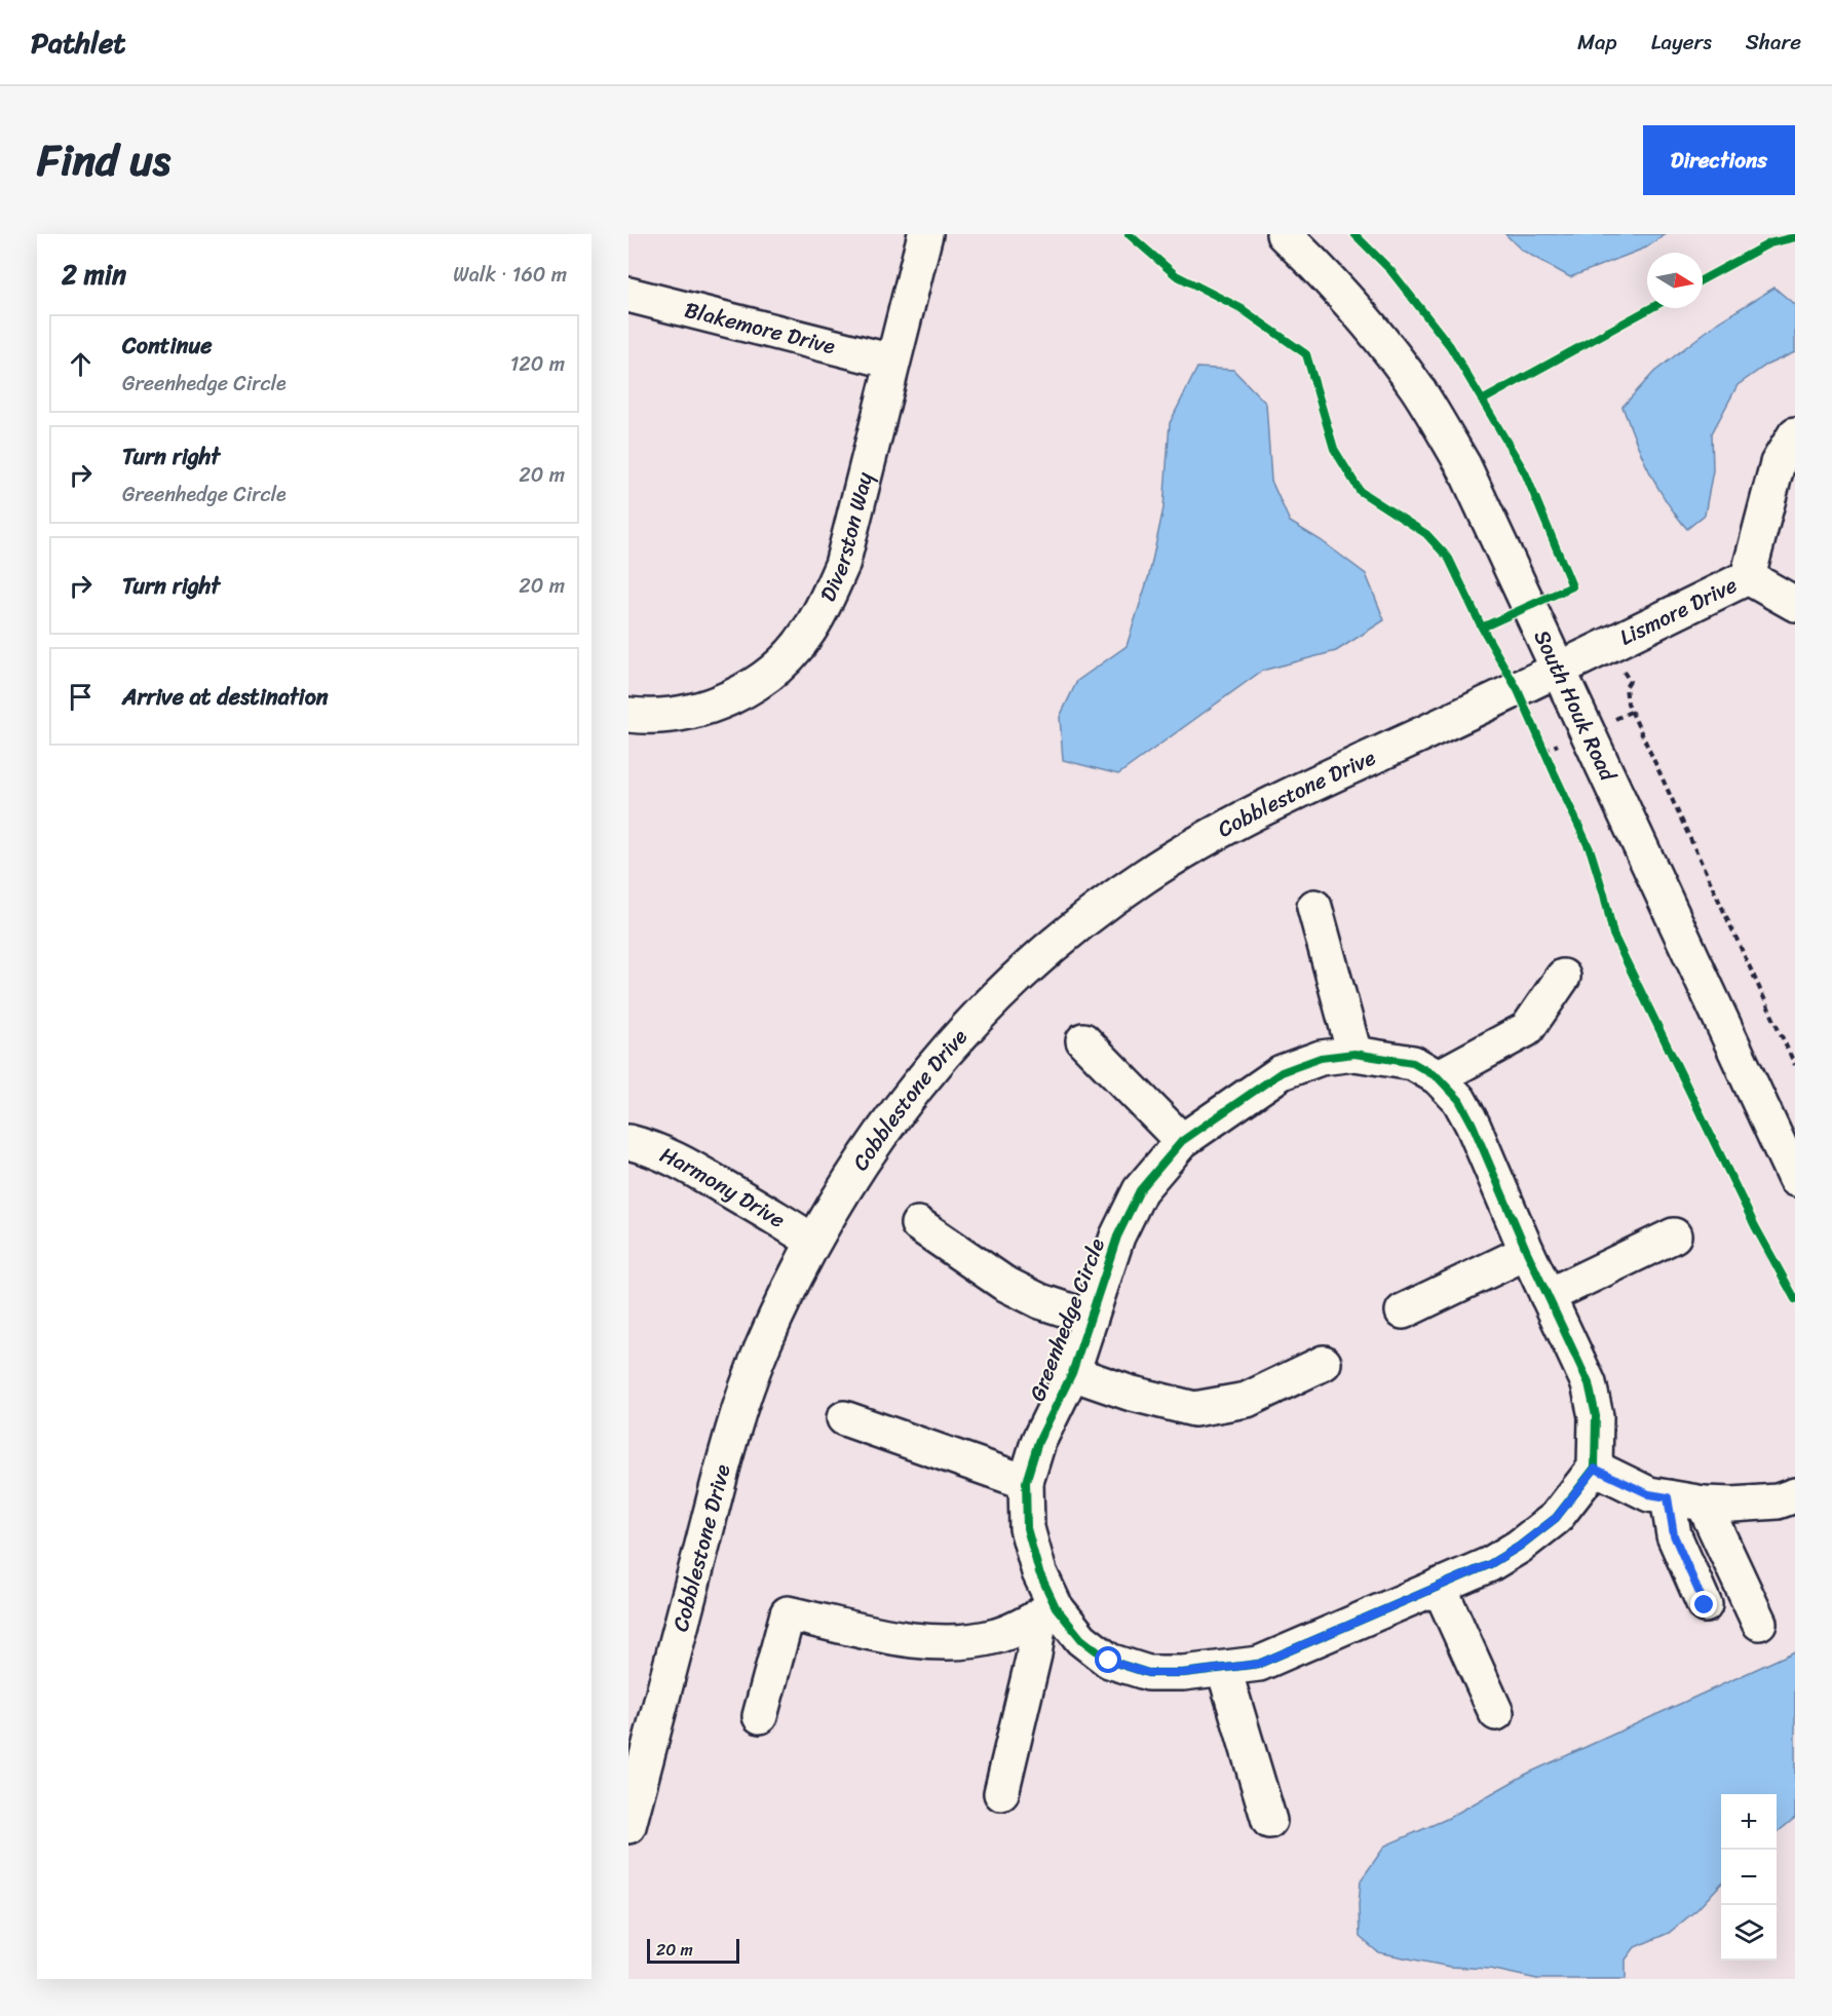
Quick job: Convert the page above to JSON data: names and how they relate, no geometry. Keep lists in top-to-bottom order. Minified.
{"streets":{"street":["Blakemore Drive","Diverston Way","Lismore Drive","South Houk Road","Cobblestone Drive","Harmony Drive","Greenhedge Circle"]},"crossings":[["Blakemore Drive","Diverston Way"],["Lismore Drive","South Houk Road"],["Lismore Drive","Cobblestone Drive"],["South Houk Road","Cobblestone Drive"],["Cobblestone Drive","Harmony Drive"]],"scale_bar":"20 m","north":"right","page":{"header":"Pathlet","nav":["Map","Layers","Share"],"title":"Find us","buttons":"Directions","heading":["2 min","Walk · 160 m"],"list":[["Continue","Greenhedge Circle","120 m"],["Turn right","Greenhedge Circle","20 m"],["Turn right","20 m"],"Arrive at destination"],"map_buttons":["+","−"],"scale":"20 m"}}
